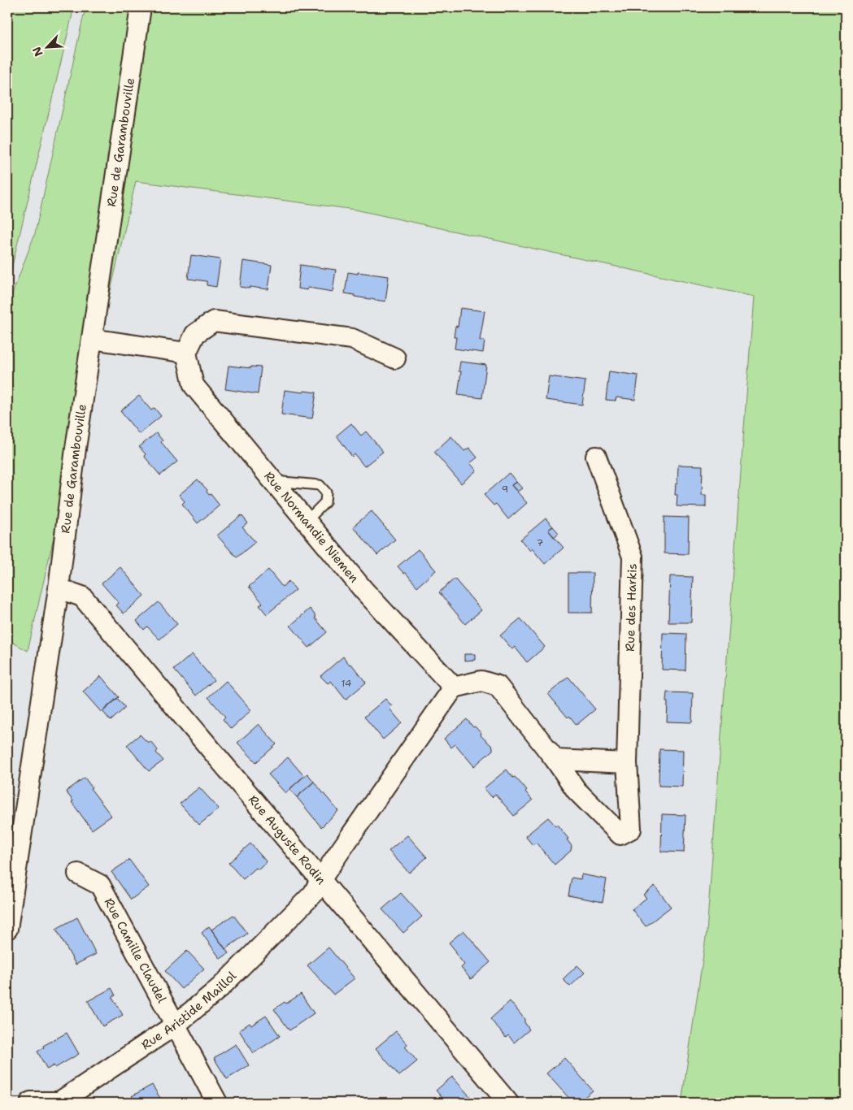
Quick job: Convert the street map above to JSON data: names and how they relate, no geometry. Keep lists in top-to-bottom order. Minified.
{"streets":{"street":["Rue de Garambouville","Rue Normandie Niemen","Rue des Harkis","Rue Auguste Rodin","Rue Camille Claudel","Rue Aristide Maillol"]},"crossings":[["Rue de Garambouville","Rue Auguste Rodin"],["Rue Normandie Niemen","Rue des Harkis"],["Rue Auguste Rodin","Rue Aristide Maillol"],["Rue Camille Claudel","Rue Aristide Maillol"]],"house_numbers":["9","7","14"],"north":"bottom left"}
